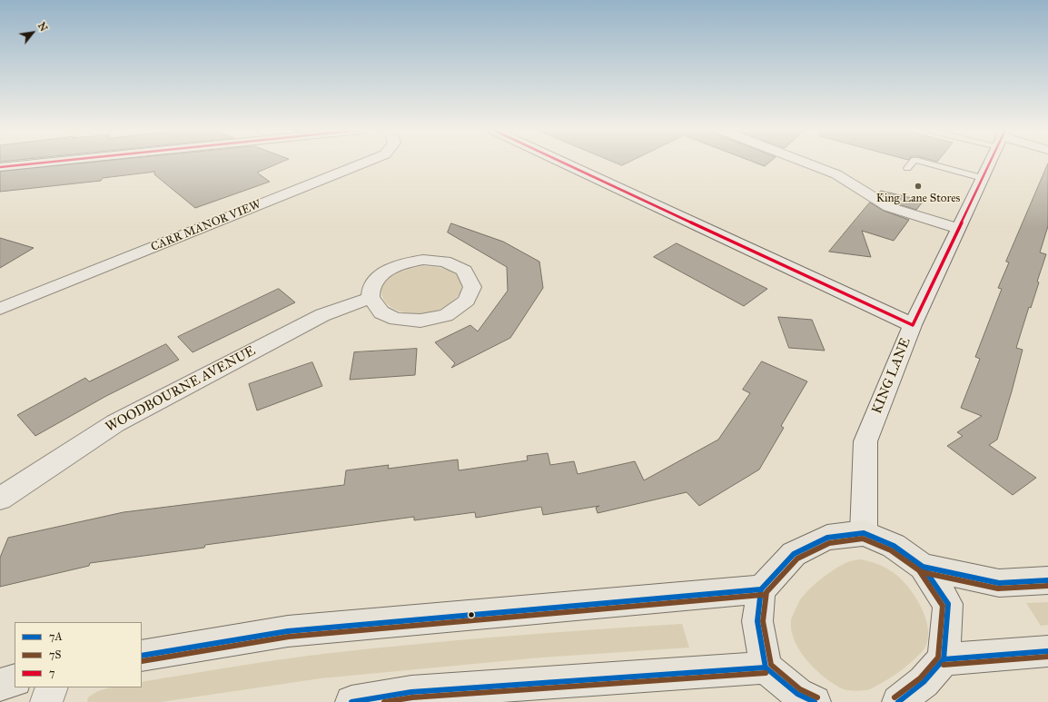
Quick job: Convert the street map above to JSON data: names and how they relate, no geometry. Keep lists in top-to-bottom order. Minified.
{"streets":{"street":["CARR MANOR VIEW","KING LANE","WOODBOURNE AVENUE"]},"places":["King Lane Stores"],"lines":["transit line 7","transit line 7A","transit line 7S"],"legend":["7A","7S","7"],"north":"top right"}
